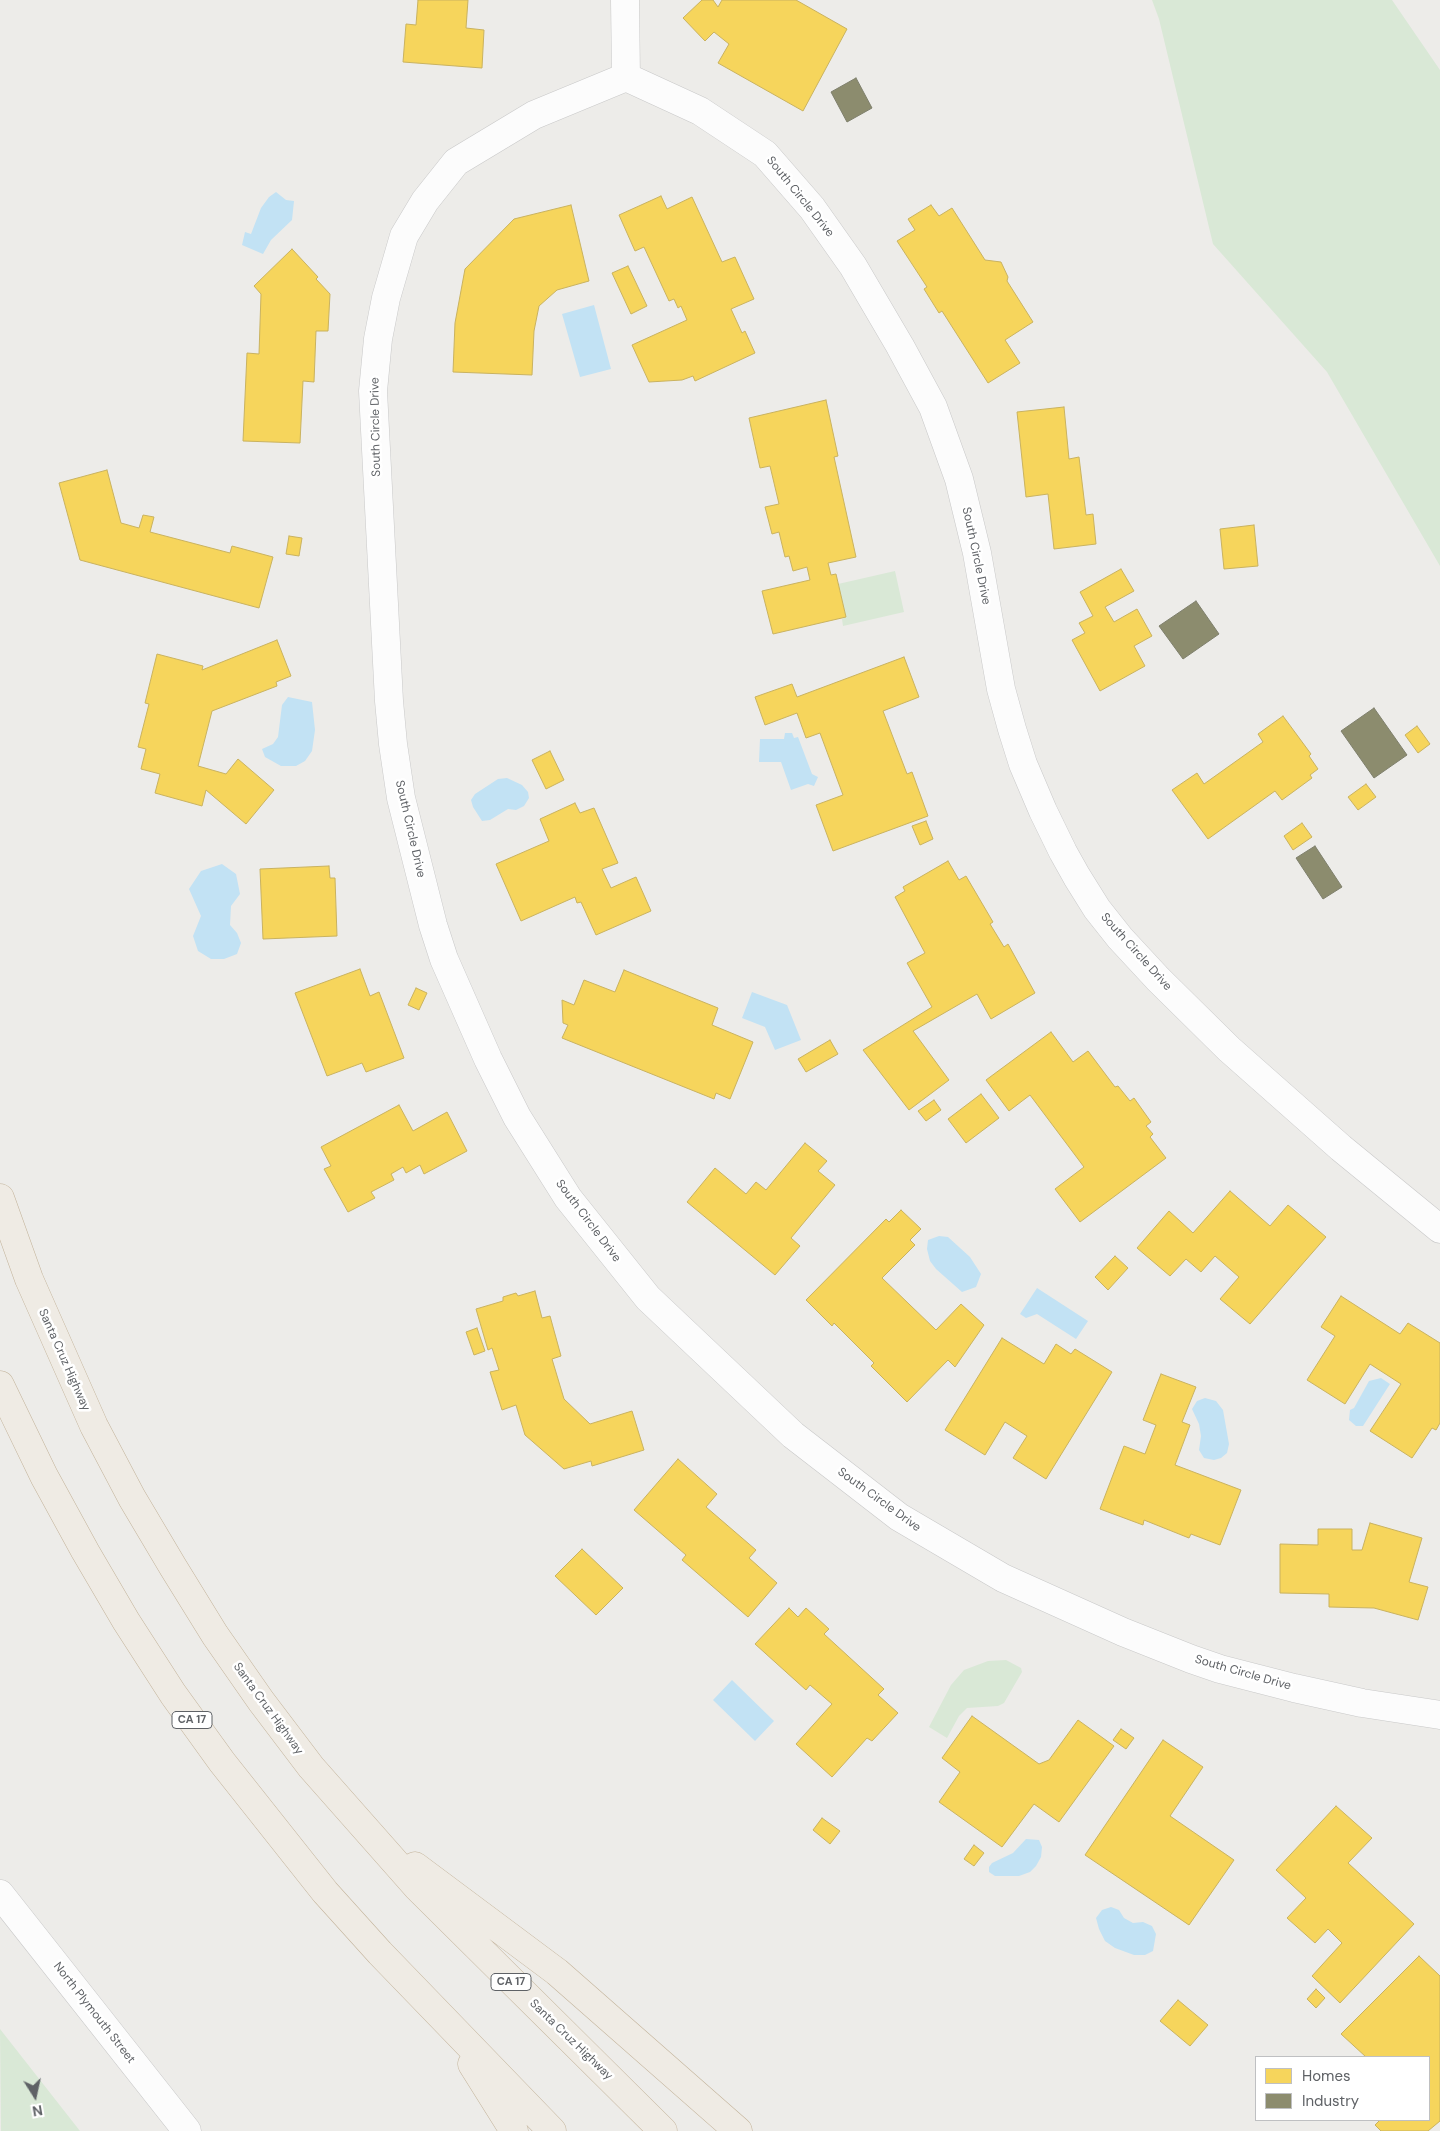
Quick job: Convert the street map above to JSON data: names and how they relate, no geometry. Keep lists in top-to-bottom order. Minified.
{"streets":{"highway":["Santa Cruz Highway","CA 17"],"street":["South Circle Drive","North Plymouth Street"]},"legend":["Homes","Industry"],"north":"bottom"}
